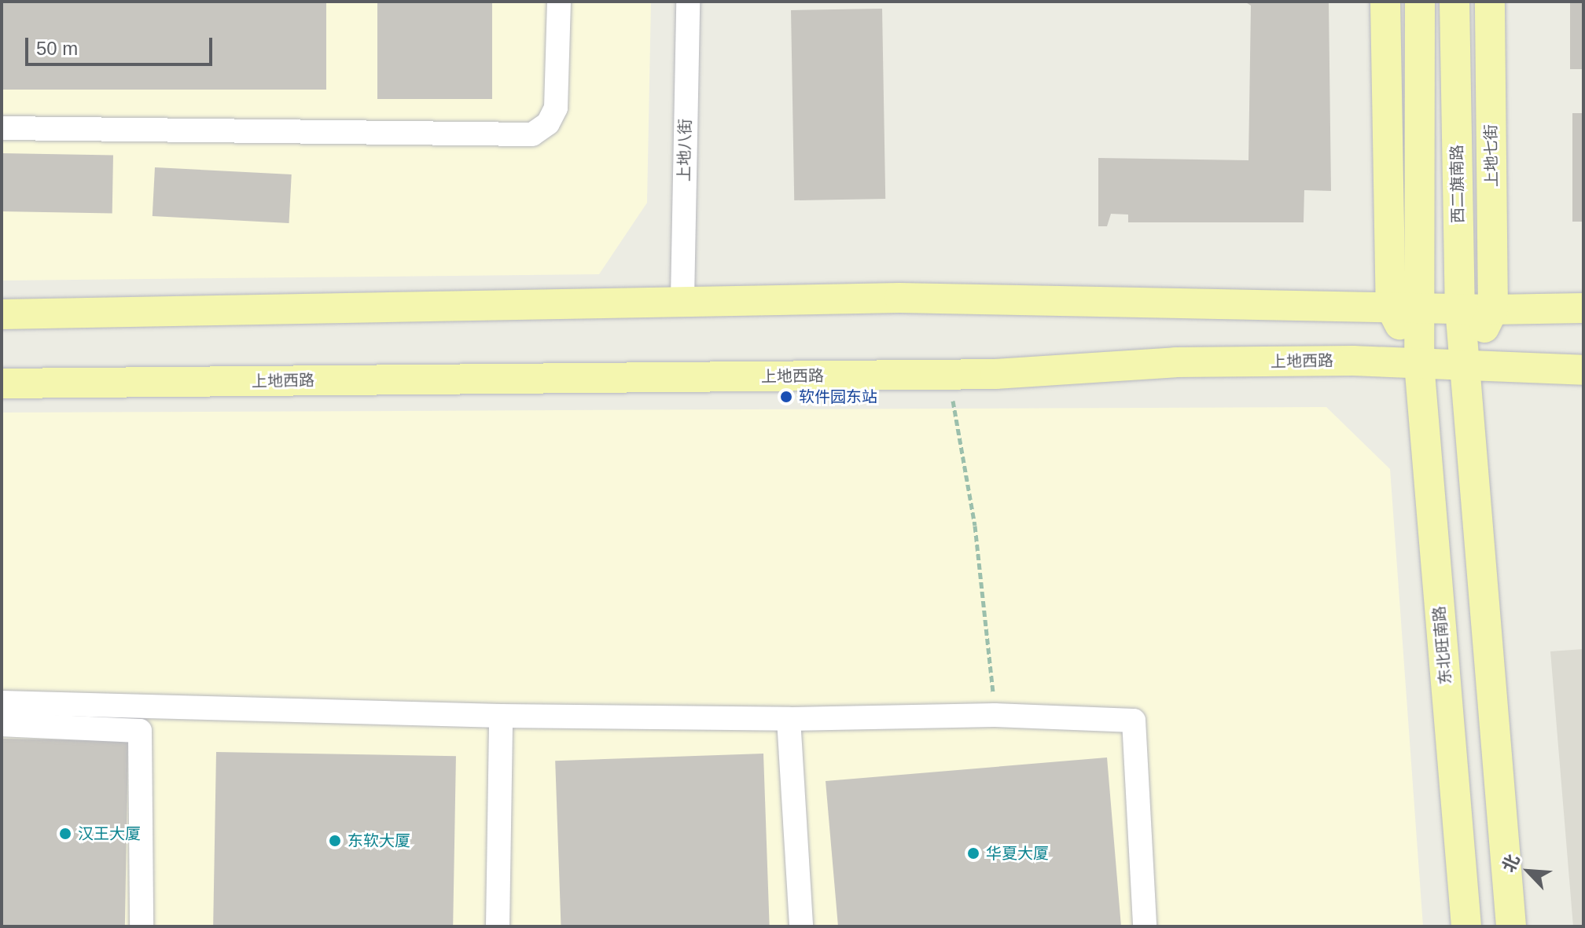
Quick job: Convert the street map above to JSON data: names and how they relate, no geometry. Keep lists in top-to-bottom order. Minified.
{"streets":{"main road":["上地七街","西二旗南路","上地西路","东北旺南路"],"street":["上地八街"]},"crossings":[["西二旗南路","上地西路"],["上地西路","东北旺南路"]],"places":["软件园东站","汉王大厦","东软大厦","华夏大厦"],"scale_bar":"50 m","north":"top left"}
